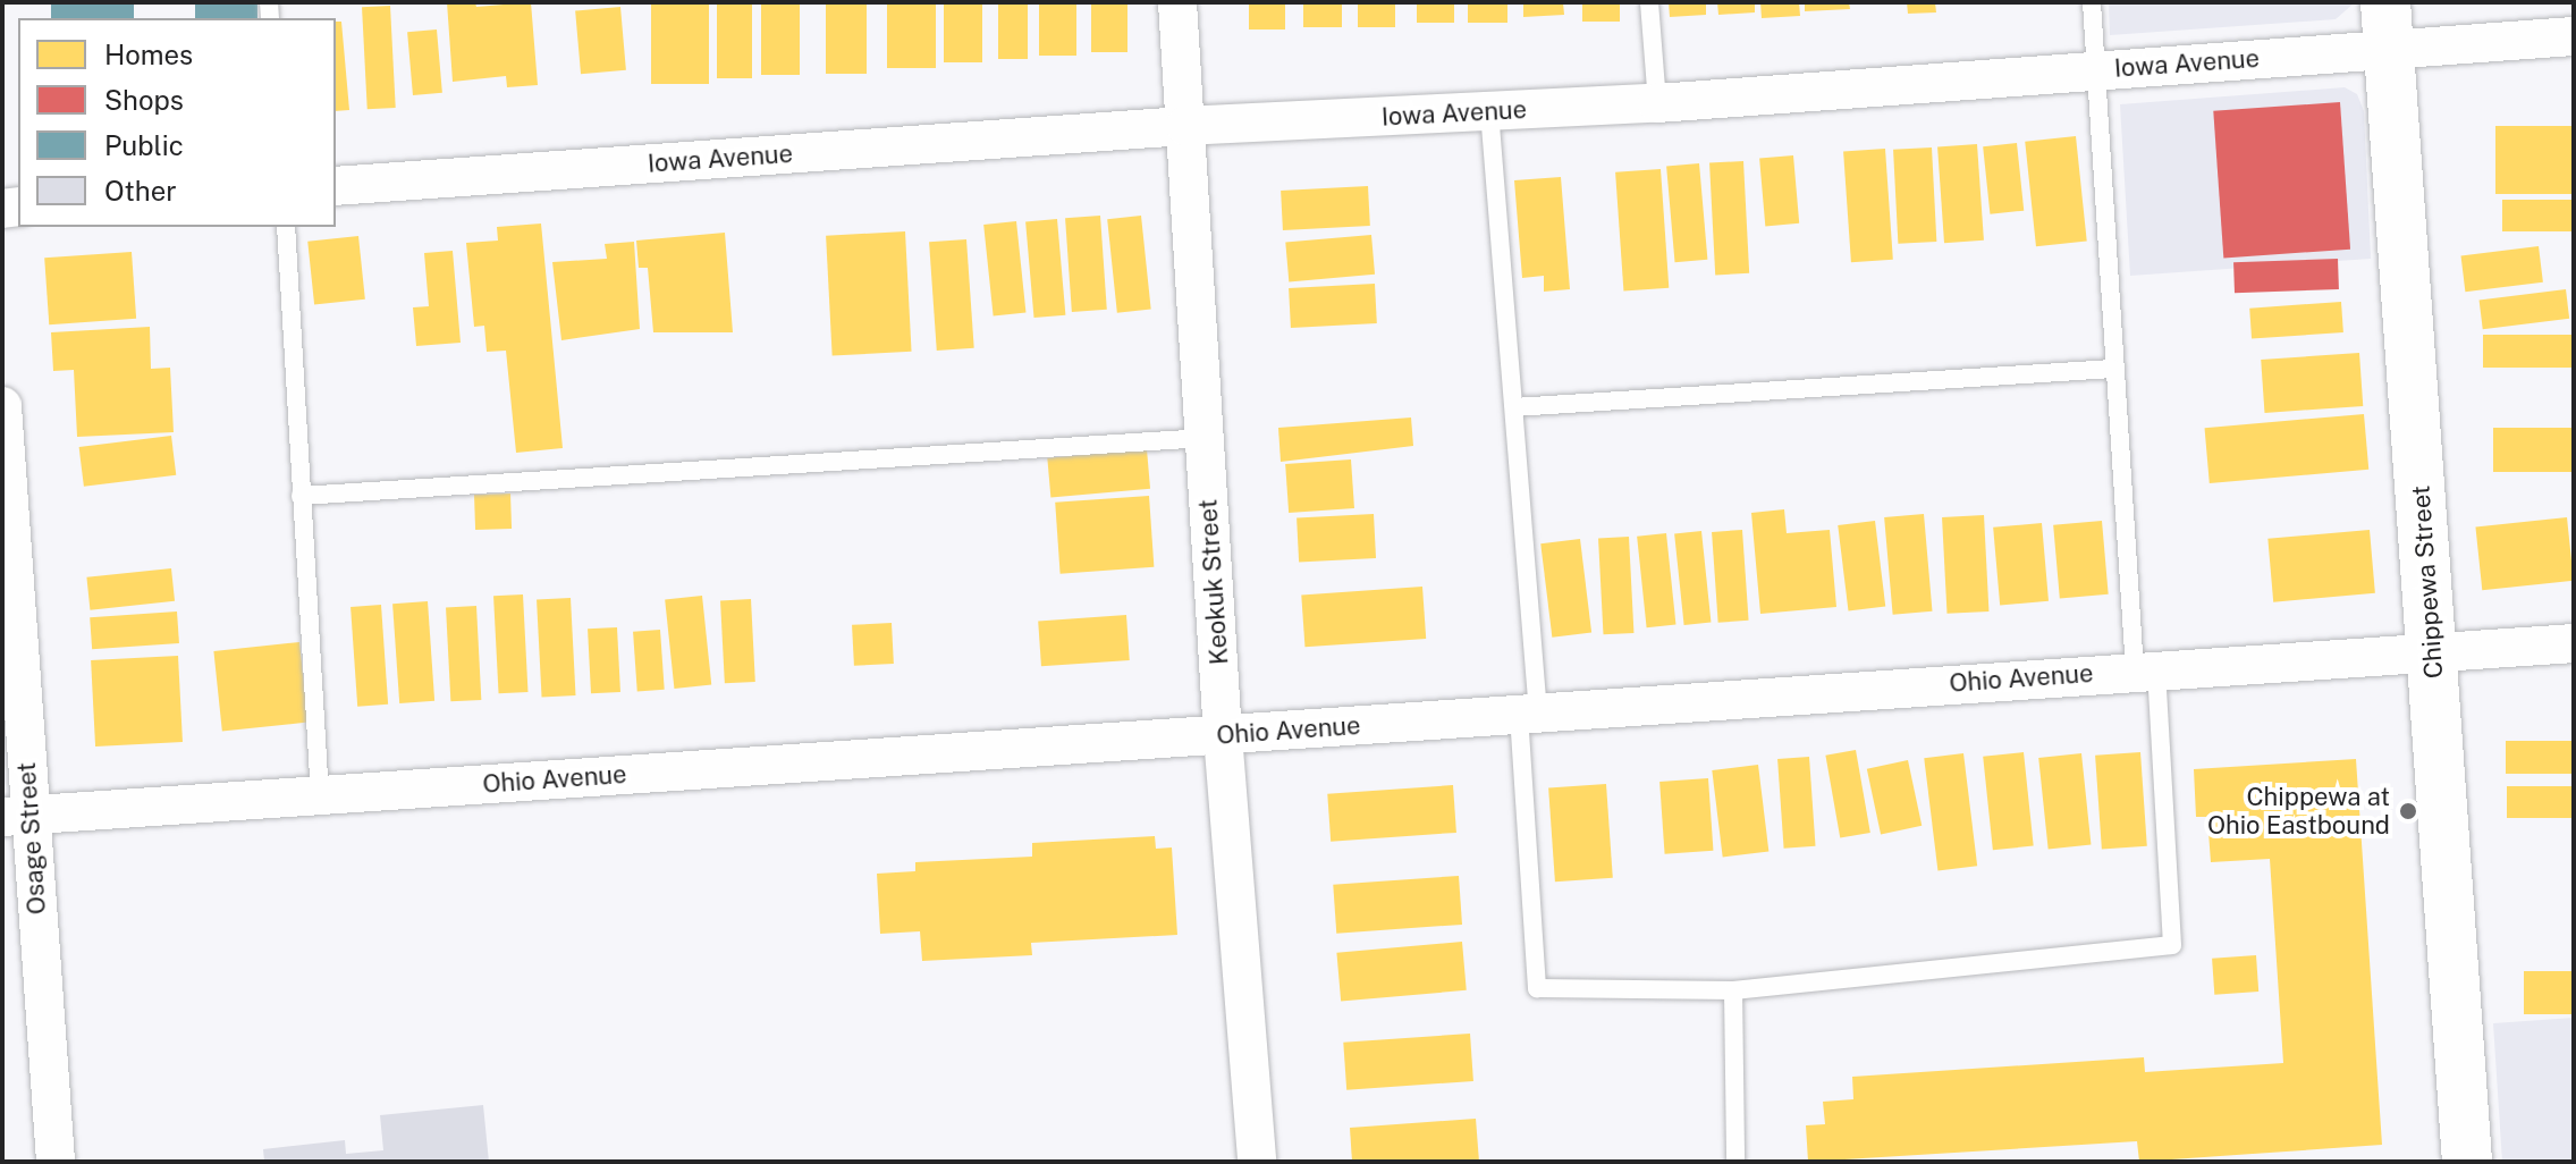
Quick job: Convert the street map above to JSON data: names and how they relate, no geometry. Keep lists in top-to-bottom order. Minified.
{"streets":{"main road":["Chippewa Street"],"street":["Iowa Avenue","Keokuk Street","Ohio Avenue","Osage Street"]},"crossings":[["Iowa Avenue","Keokuk Street"],["Iowa Avenue","Chippewa Street"],["Keokuk Street","Ohio Avenue"],["Chippewa Street","Ohio Avenue"],["Ohio Avenue","Osage Street"]],"places":["Chippewa at Ohio Eastbound"],"legend":["Homes","Shops","Public","Other"]}
